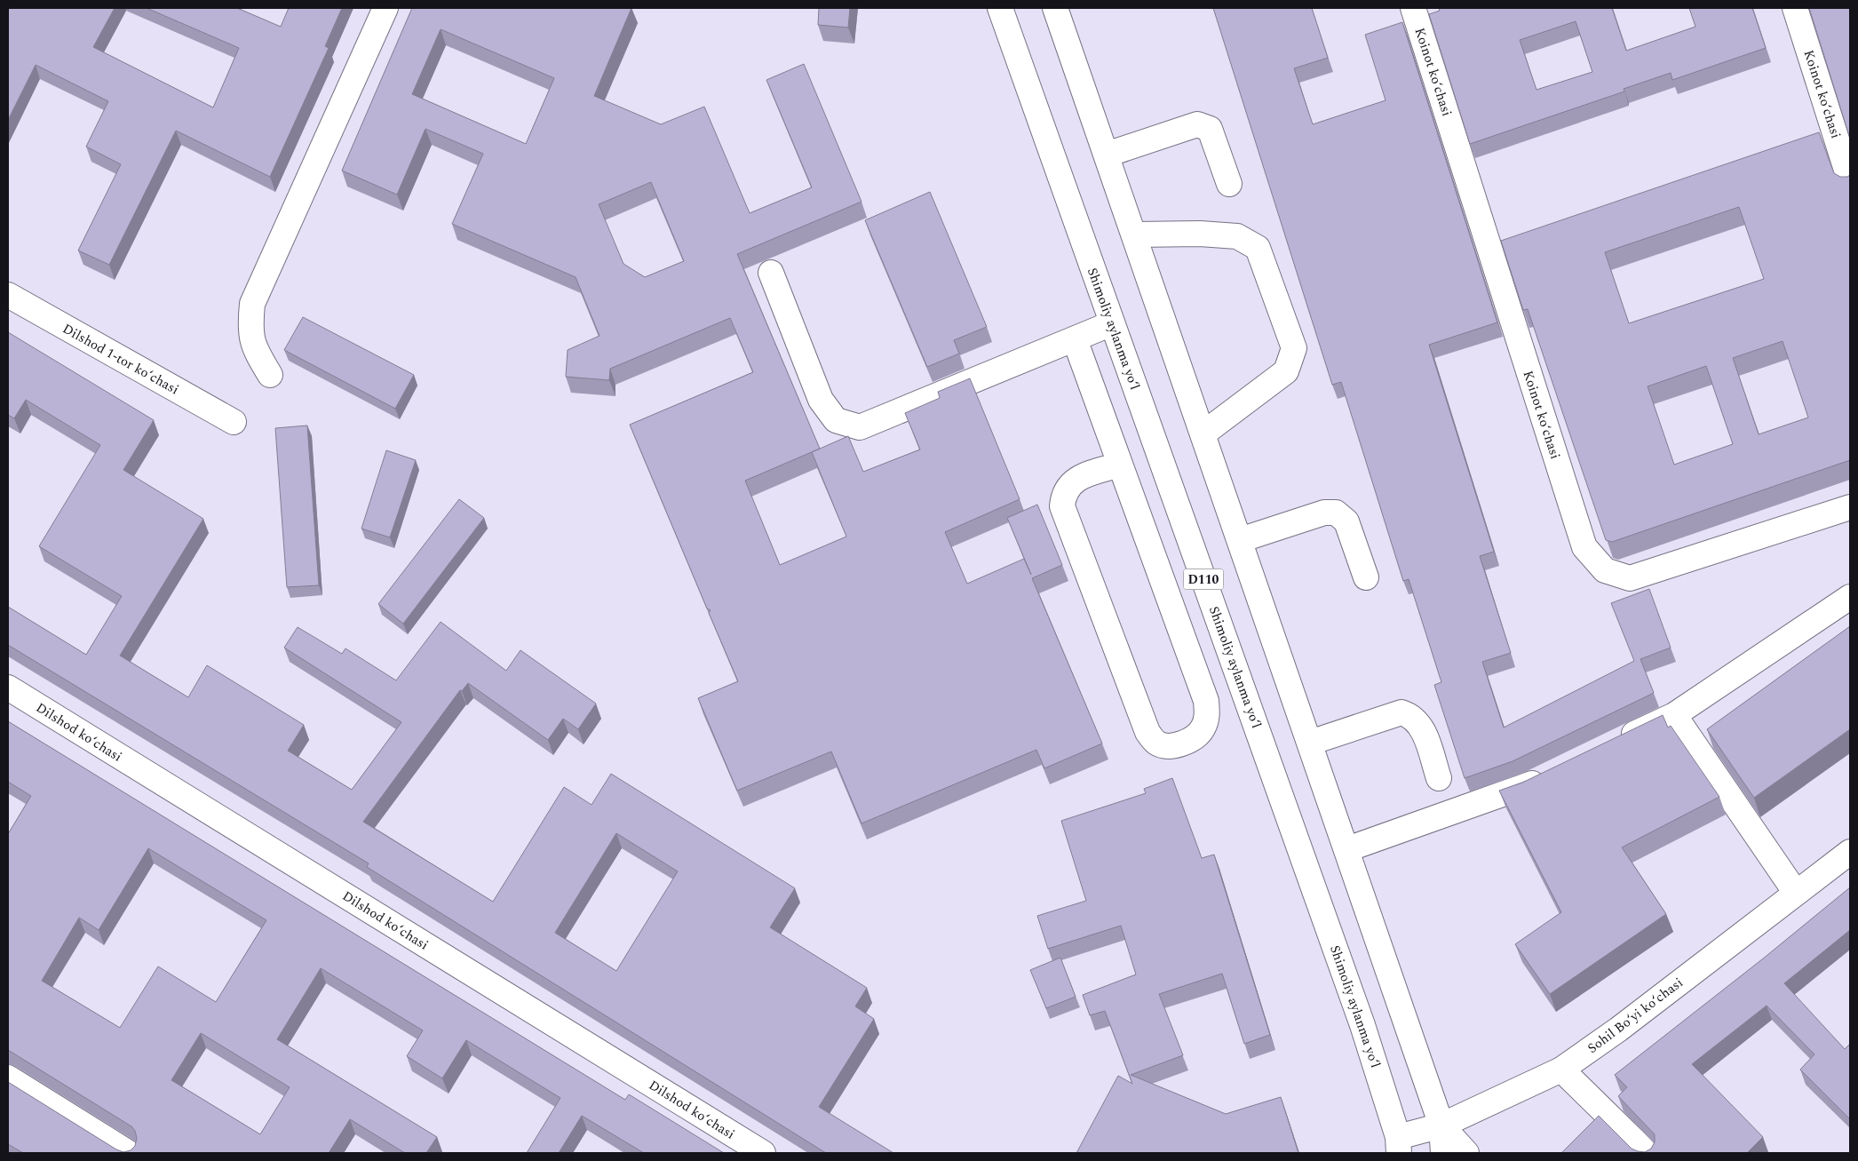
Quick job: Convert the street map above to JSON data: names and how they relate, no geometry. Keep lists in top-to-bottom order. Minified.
{"streets":{"street":["Koinot koʻchasi","Shimoliy aylanma yoʻl","Dilshod 1-tor koʻchasi","D110","Dilshod koʻchasi","Sohil Boʻyi koʻchasi"]},"crossings":[["Shimoliy aylanma yoʻl","Sohil Boʻyi koʻchasi"]]}
